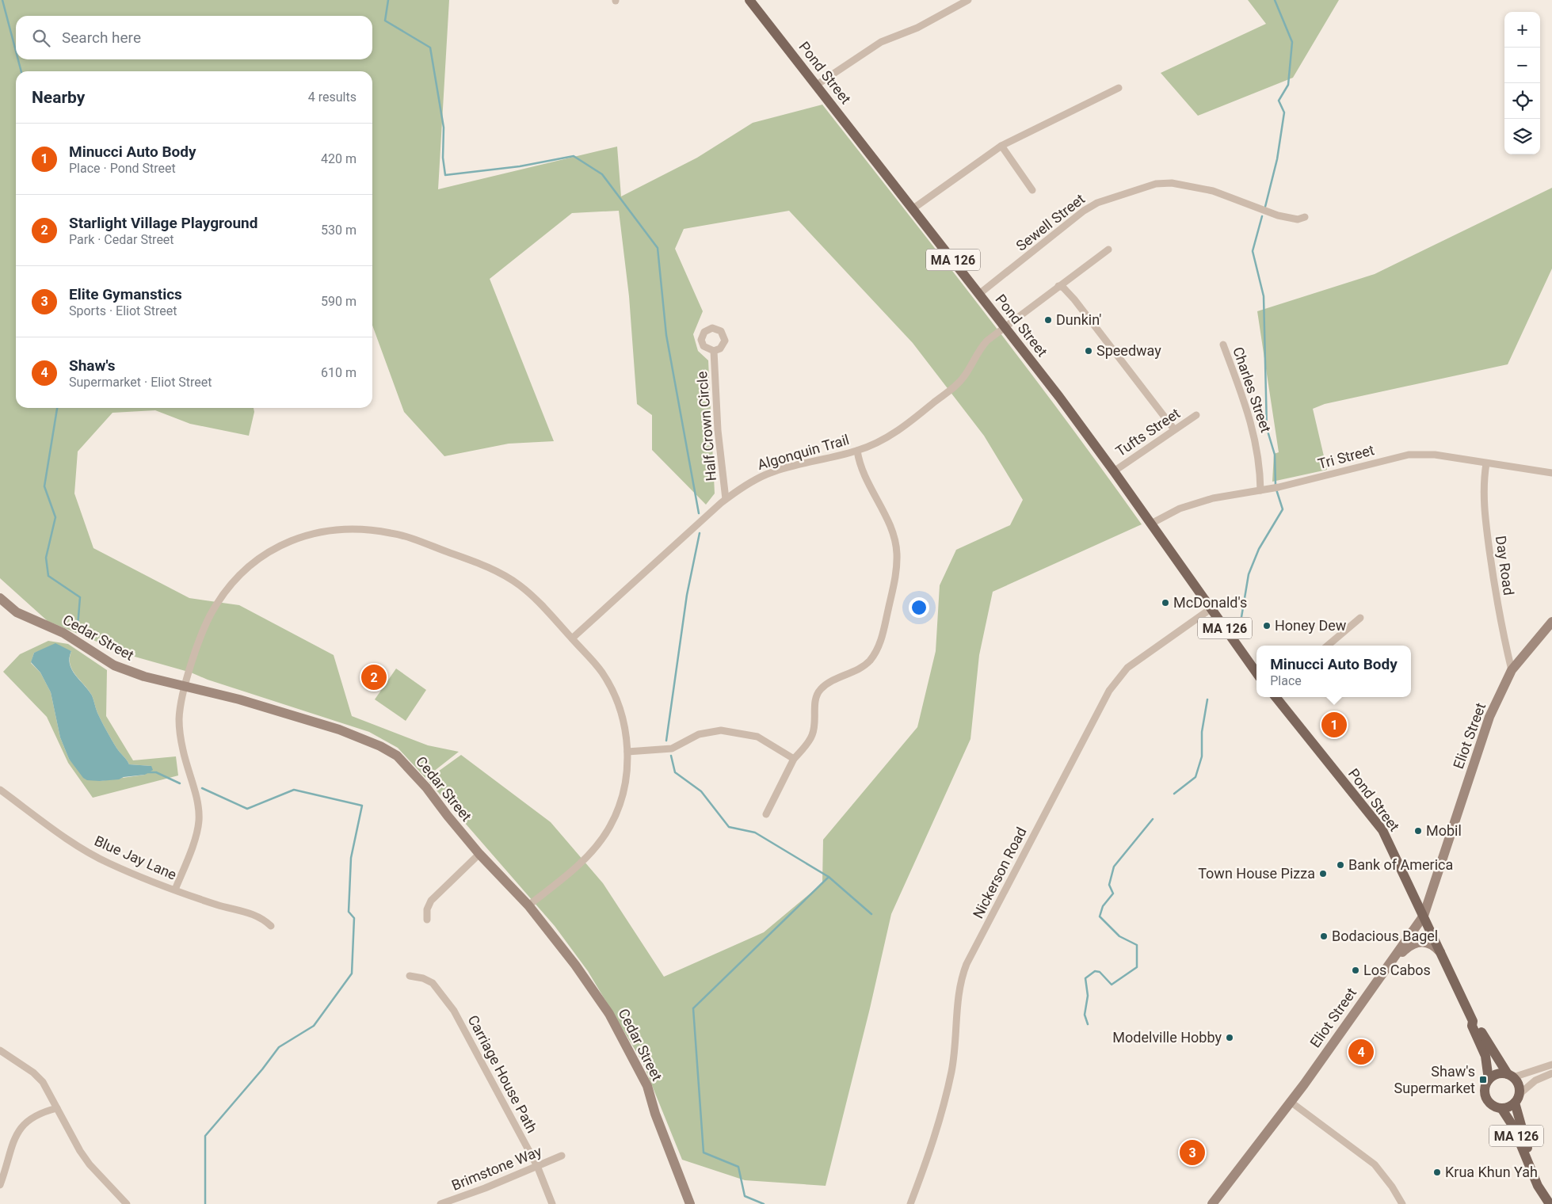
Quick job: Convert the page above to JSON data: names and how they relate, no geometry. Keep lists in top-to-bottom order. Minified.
{"streets":{"main road":["Pond Street","MA 126"],"street":["Sewell Street","Charles Street","Half Crown Circle","Tufts Street","Algonquin Trail","Tri Street","Day Road","Cedar Street","Eliot Street","Blue Jay Lane","Nickerson Road","Carriage House Path","Brimstone Way"]},"crossings":[["Pond Street","Sewell Street"],["Pond Street","MA 126"],["Pond Street","Tufts Street"],["Pond Street","Algonquin Trail"],["Pond Street","Tri Street"],["Pond Street","Eliot Street"],["Pond Street","Nickerson Road"],["Charles Street","Tri Street"],["Half Crown Circle","Algonquin Trail"],["Tri Street","Day Road"],["Day Road","Eliot Street"],["Carriage House Path","Brimstone Way"]],"places":{"other":["Dunkin'","Speedway","McDonald's","Honey Dew","Mobil","Bank of America","Town House Pizza","Bodacious Bagel","Los Cabos","Modelville Hobby","Krua Khun Yah"],"transit":["Shaw's Supermarket"]},"page":{"map_buttons":["+","−"],"search":"Search here","heading":["Nearby","4 results"],"list":[{"mark":"1","name":"Minucci Auto Body","note":"Place · Pond Street","value":"420 m"},{"mark":"2","name":"Starlight Village Playground","note":"Park · Cedar Street","value":"530 m"},{"mark":"3","name":"Elite Gymanstics","note":"Sports · Eliot Street","value":"590 m"},{"mark":"4","name":"Shaw's","note":"Supermarket · Eliot Street","value":"610 m"}],"popup":["Minucci Auto Body","Place"],"pins":["2","1","4","3"]}}
